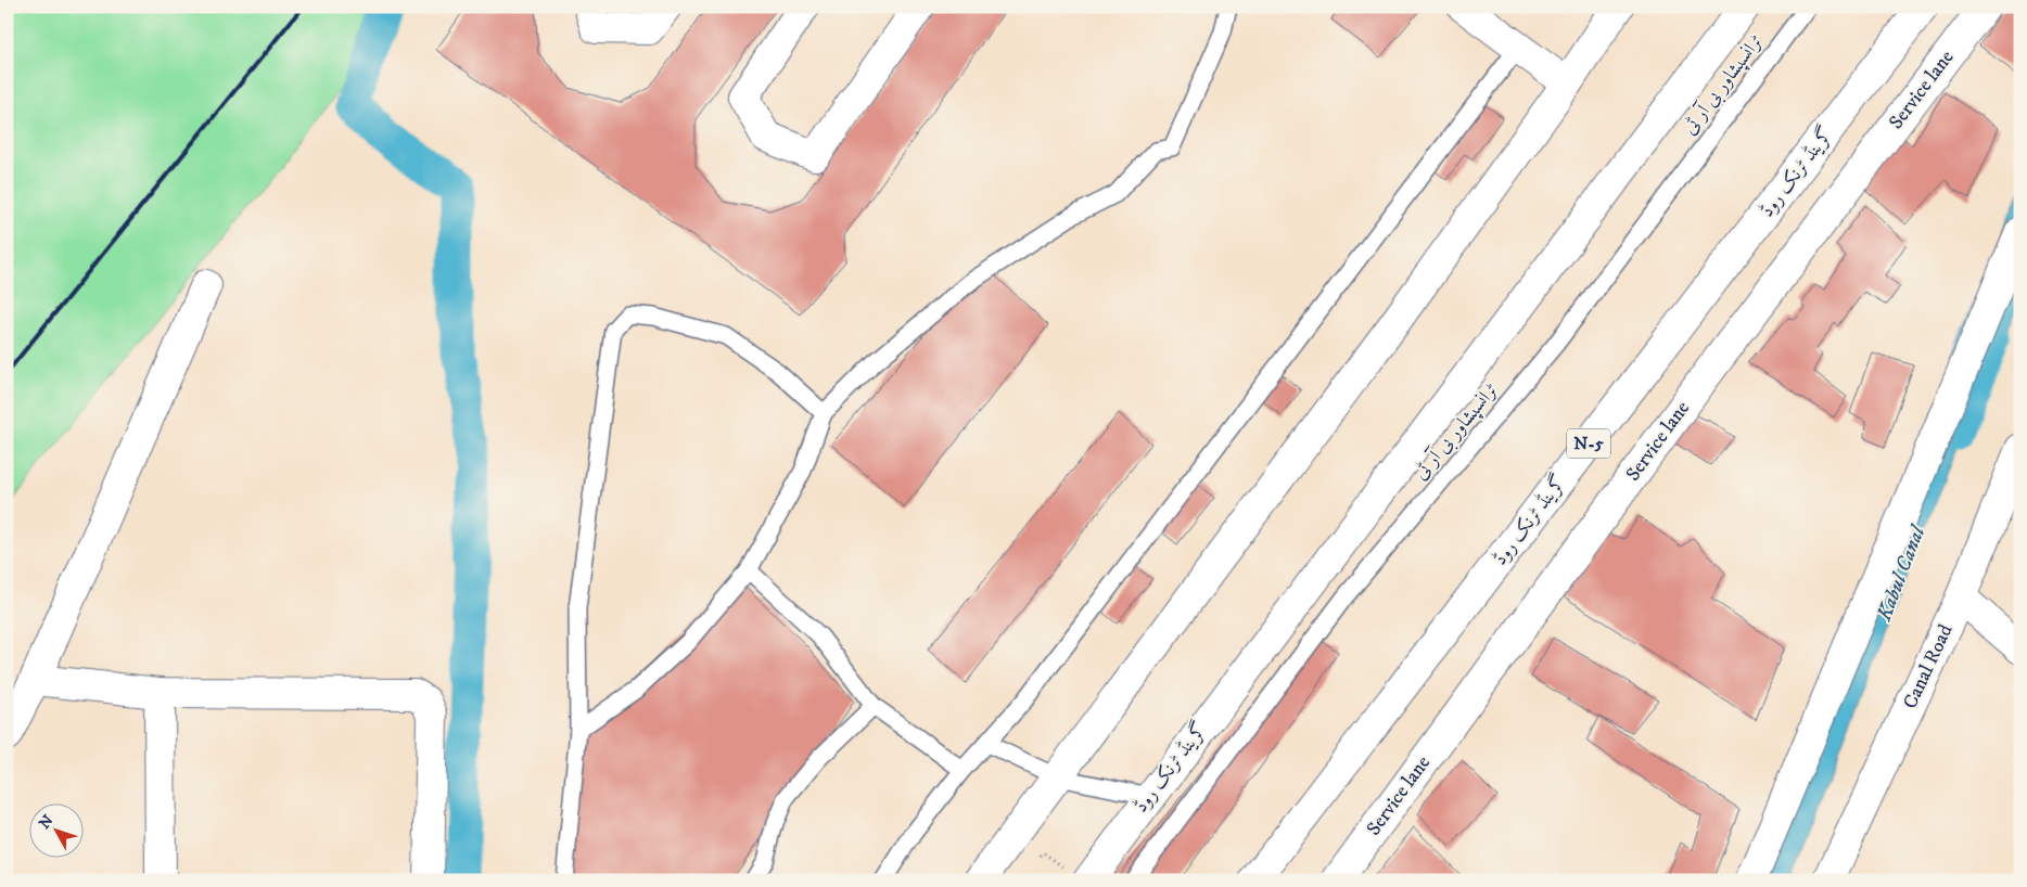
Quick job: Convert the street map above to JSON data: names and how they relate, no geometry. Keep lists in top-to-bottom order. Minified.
{"streets":{"main road":["Service lane","گرینڈ ٹرنک روڈ","N-5","Canal Road"],"lane":["ٹرانسپشاور بی آر ٹی"]},"water":["Kabul Canal"],"north":"top left"}
